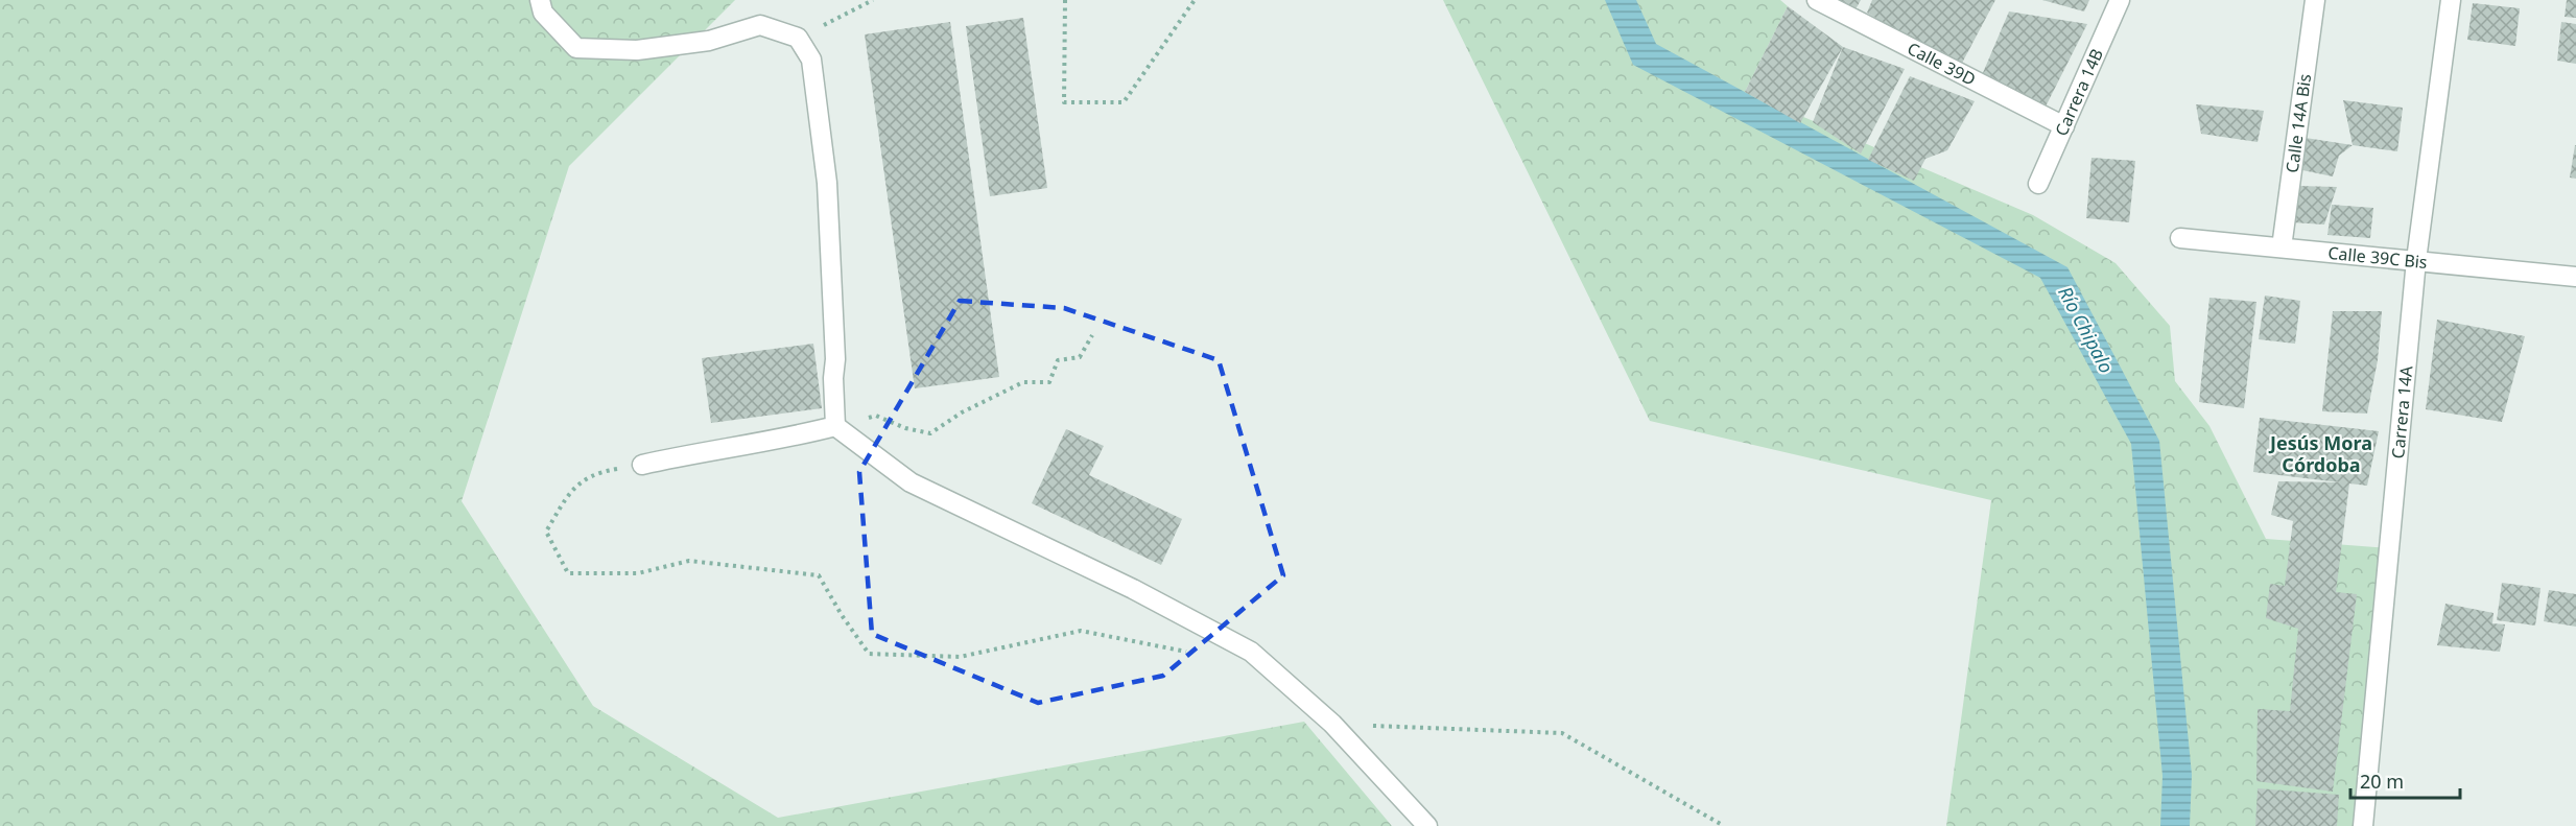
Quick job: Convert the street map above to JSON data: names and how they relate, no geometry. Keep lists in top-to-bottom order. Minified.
{"streets":{"street":["Calle 39D","Carrera 14B","Calle 14A Bis","Calle 39C Bis","Carrera 14A"]},"crossings":[["Calle 39D","Carrera 14B"],["Calle 14A Bis","Calle 39C Bis"],["Calle 39C Bis","Carrera 14A"]],"districts":["Jesús Mora Córdoba"],"water":["Río Chipalo"],"scale_bar":"20 m"}
